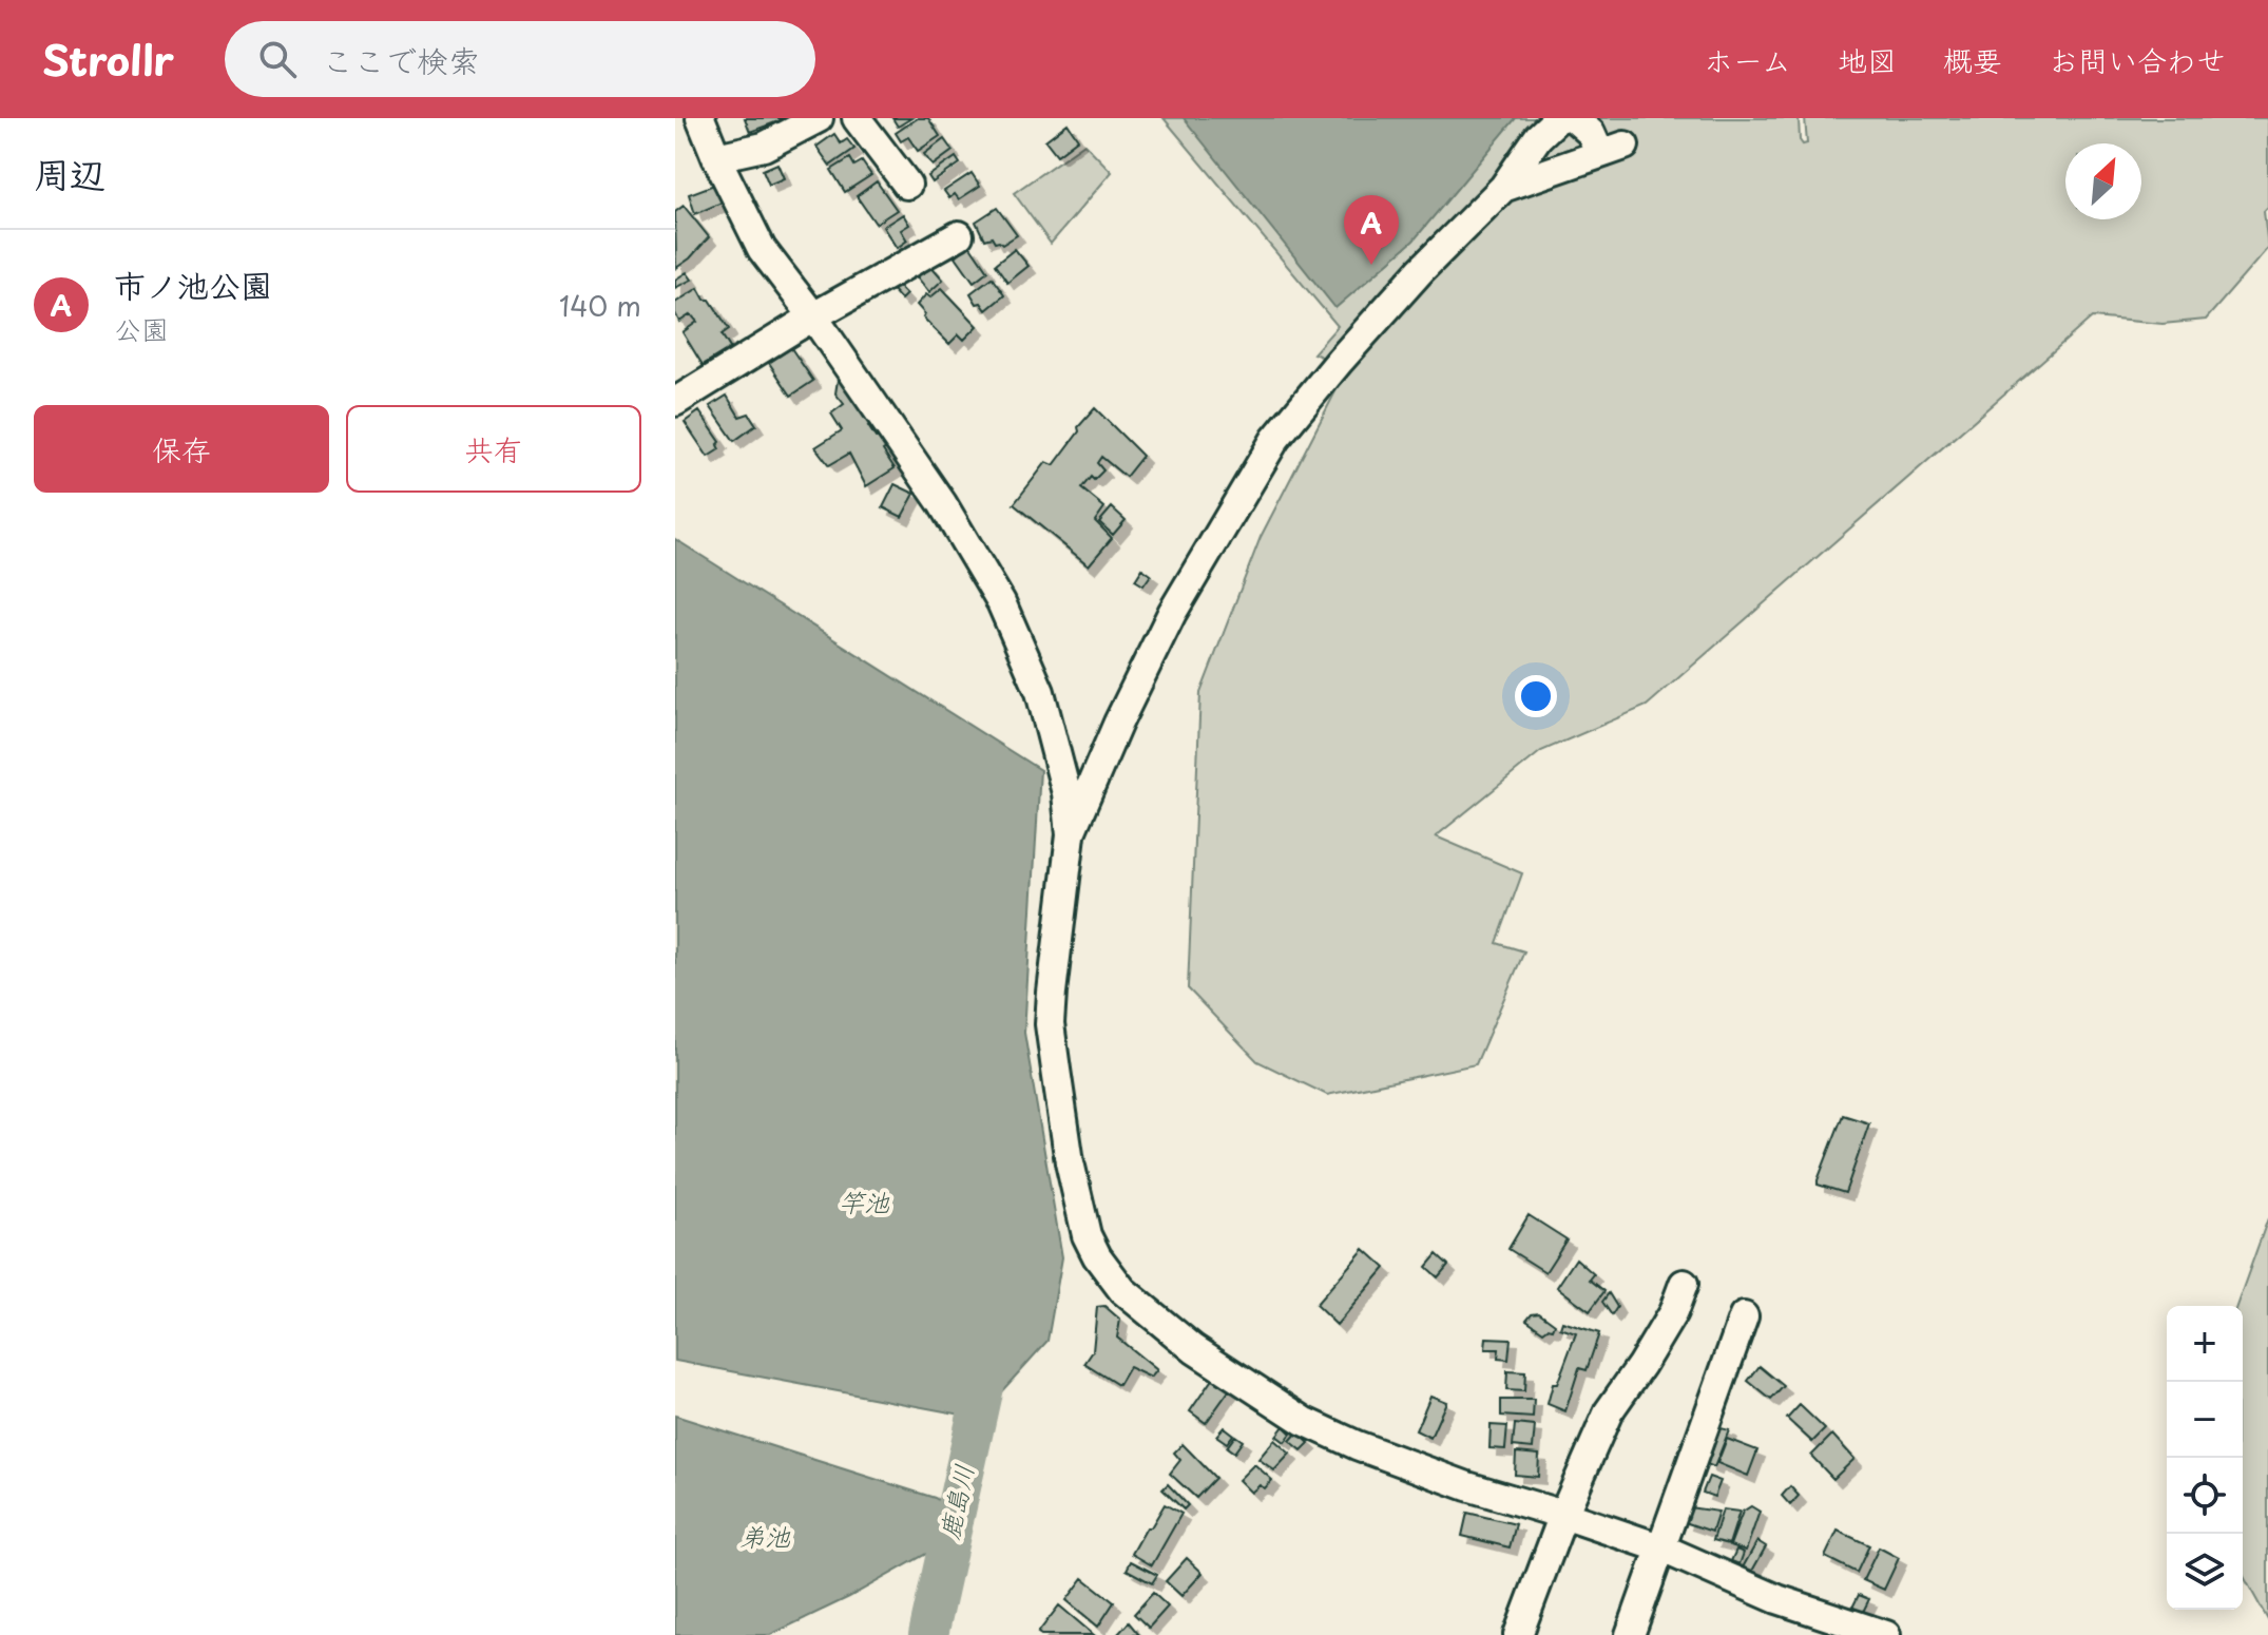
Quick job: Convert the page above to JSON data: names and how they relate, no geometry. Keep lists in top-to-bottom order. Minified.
{"water":["竿池","鹿島川","弟池"],"north":"top right","page":{"header":"Strollr","search":"ここで検索","nav":["ホーム","地図","概要","お問い合わせ"],"heading":"周辺","pins":"A","list":[{"mark":"A","name":"市ノ池公園","note":"公園","value":"140 m"}],"buttons":["保存","共有"],"map_buttons":["+","−"]}}
